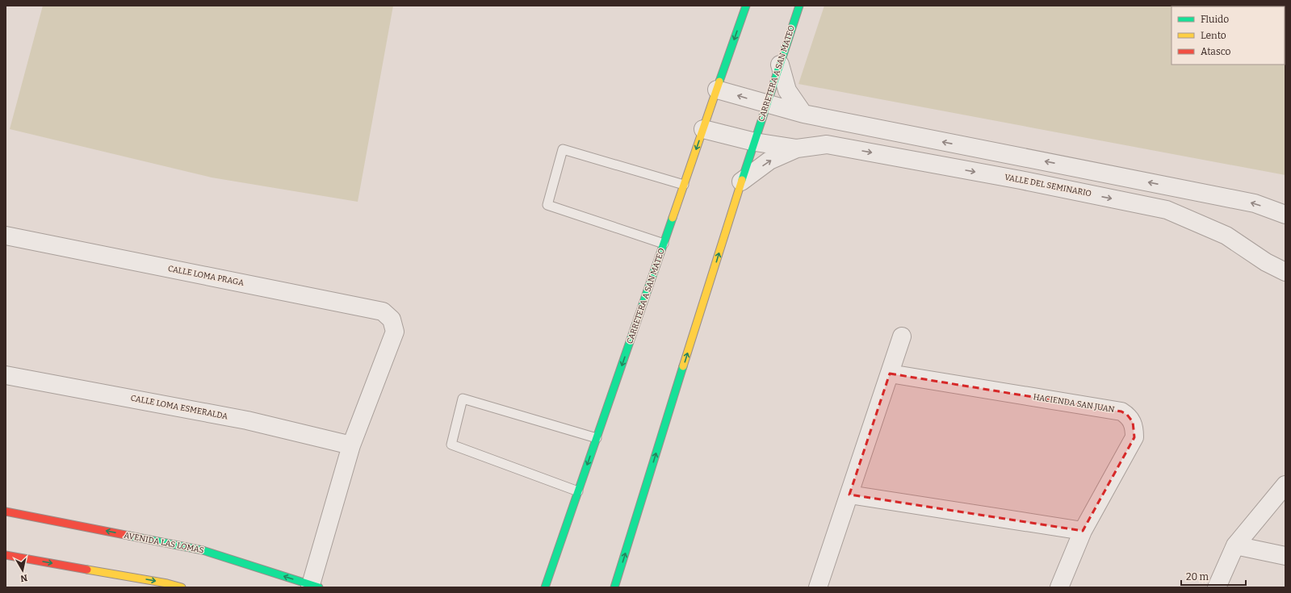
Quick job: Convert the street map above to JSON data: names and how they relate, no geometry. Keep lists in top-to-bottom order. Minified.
{"streets":{"main road":["CARRETERA A SAN MATEO","AVENIDA LAS LOMAS"],"street":["VALLE DEL SEMINARIO","CALLE LOMA PRAGA","HACIENDA SAN JUAN","CALLE LOMA ESMERALDA"]},"crossings":[["CARRETERA A SAN MATEO","VALLE DEL SEMINARIO"],["CALLE LOMA PRAGA","CALLE LOMA ESMERALDA"]],"legend":["Fluido","Lento","Atasco"],"scale_bar":"20 m","north":"bottom"}
